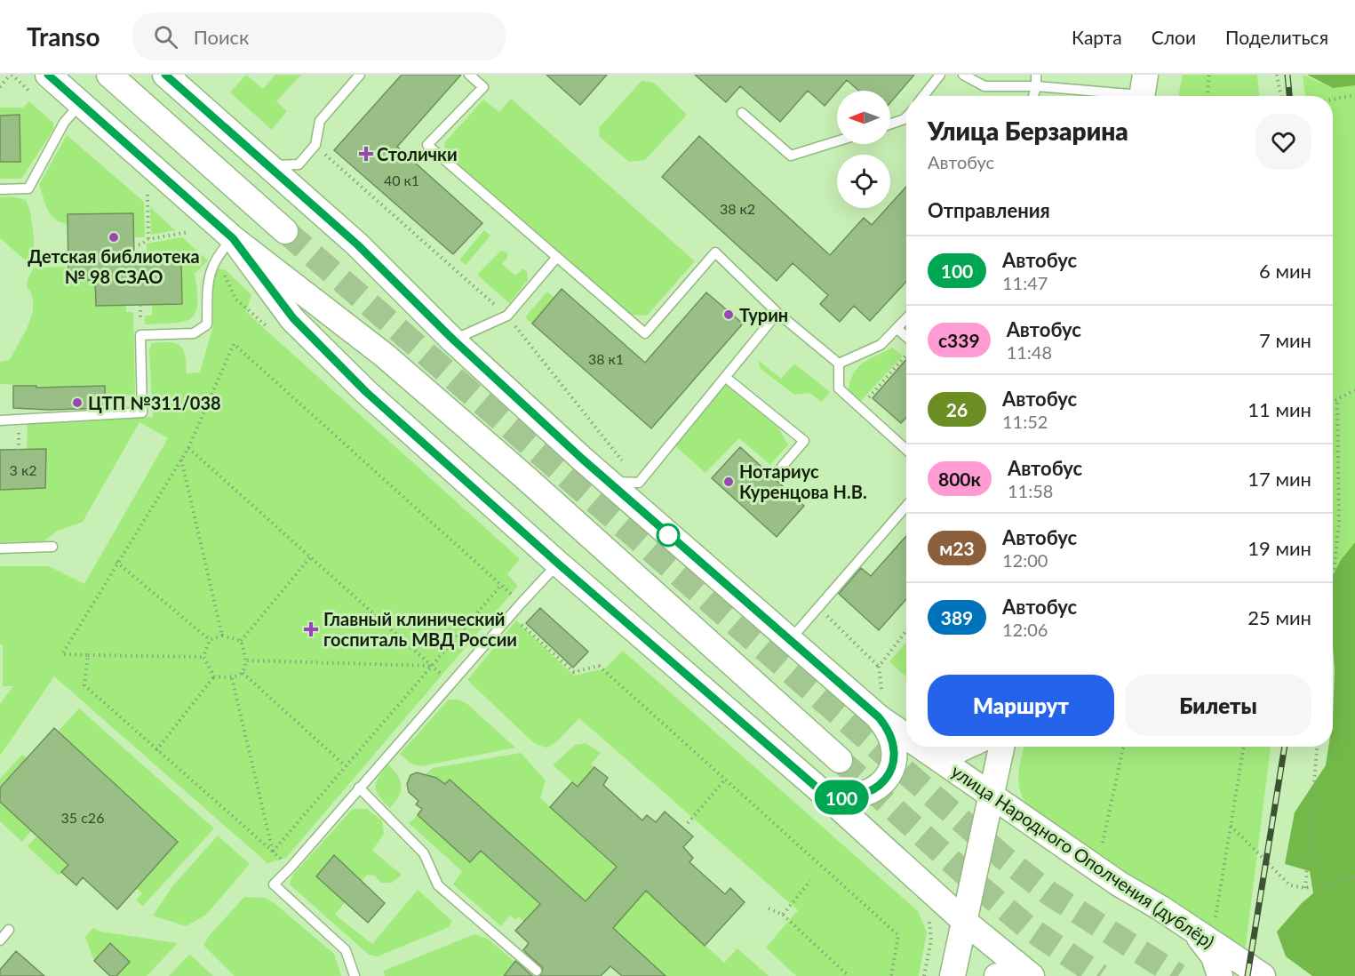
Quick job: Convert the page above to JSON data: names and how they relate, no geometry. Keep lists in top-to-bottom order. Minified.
{"streets":{"street":["улица Народного Ополчения (дублёр)"]},"places":{"health":["Столички","Главный клинический госпиталь МВД России"],"other":["Детская библиотека № 98 СЗАО","Турин","ЦТП №311/038","Нотариус Куренцова Н.В."]},"lines":["bus line 100"],"house_numbers":["40 к1","38 к2","38 к1","3 к2","35 с26"],"north":"left","page":{"header":"Transo","search":"Поиск","nav":["Карта","Слои","Поделиться"],"on_map":"100","heading":[["Улица Берзарина","Автобус"],"Отправления"],"list":[{"mark":"100","name":"Автобус","note":"11:47","value":"6 мин"},{"mark":"с339","name":"Автобус","note":"11:48","value":"7 мин"},{"mark":"26","name":"Автобус","note":"11:52","value":"11 мин"},{"mark":"800к","name":"Автобус","note":"11:58","value":"17 мин"},{"mark":"м23","name":"Автобус","note":"12:00","value":"19 мин"},{"mark":"389","name":"Автобус","note":"12:06","value":"25 мин"}],"buttons":["Маршрут","Билеты"]}}
